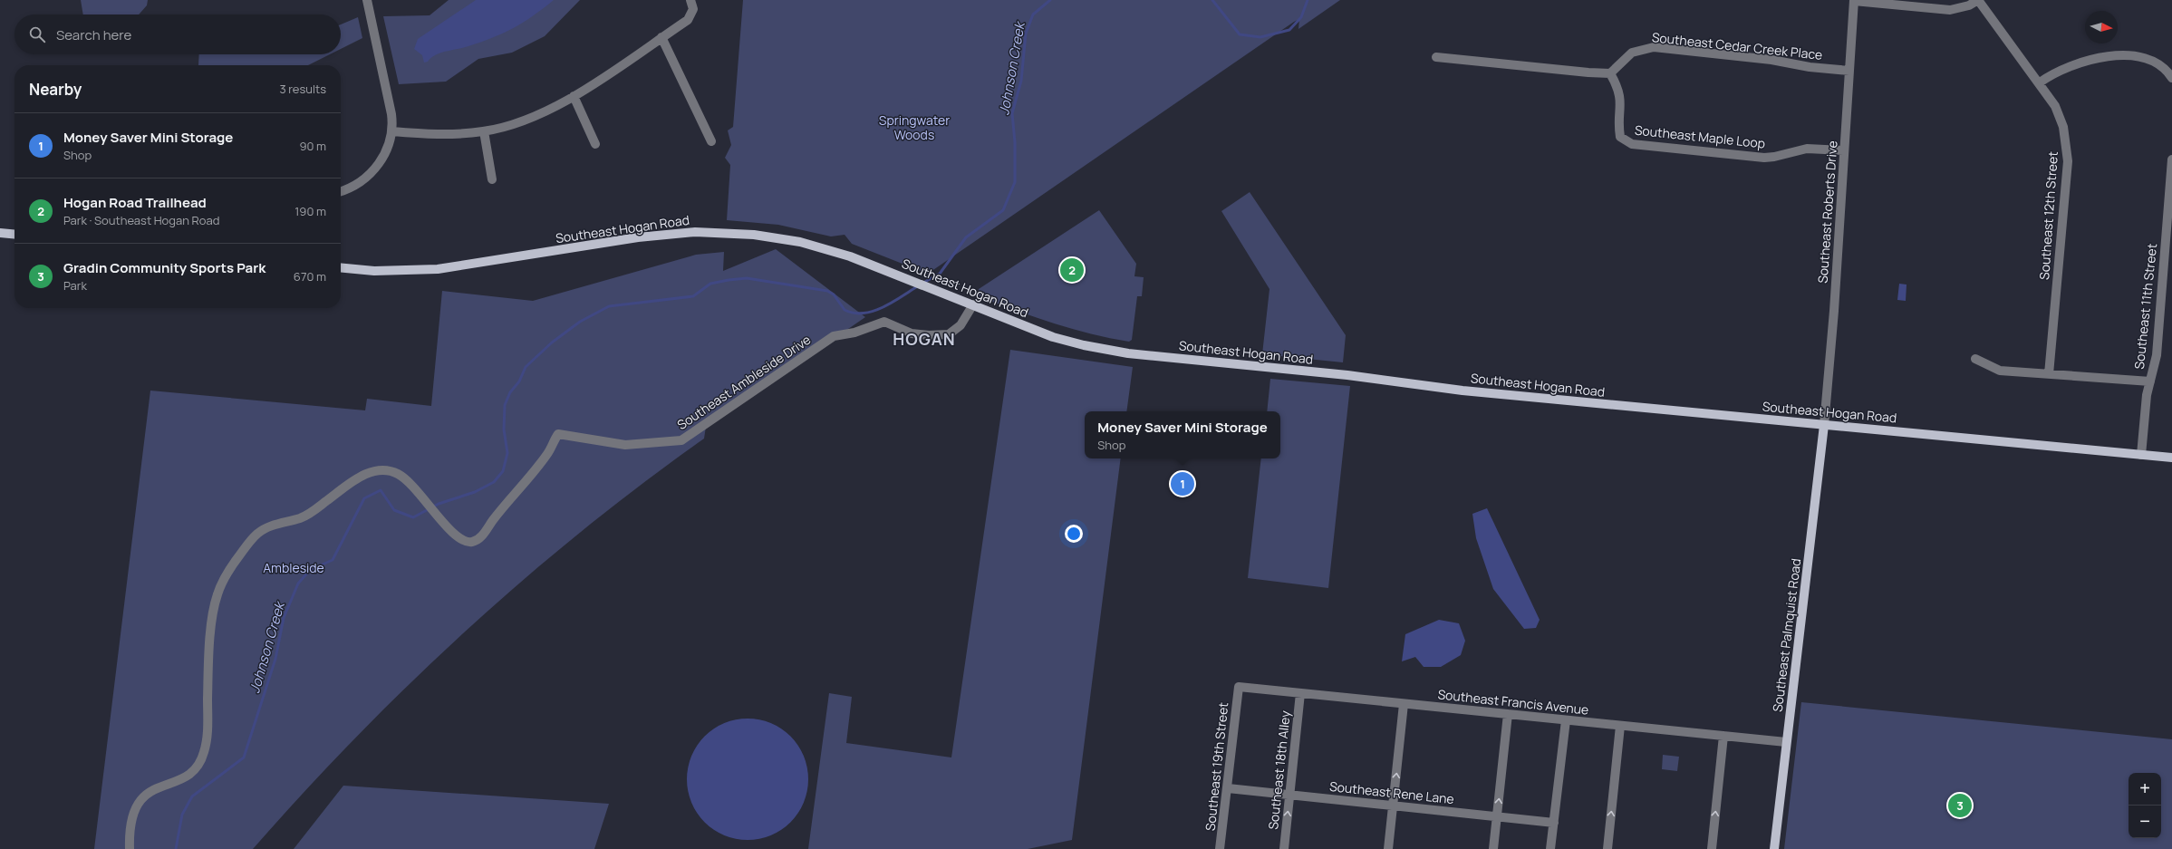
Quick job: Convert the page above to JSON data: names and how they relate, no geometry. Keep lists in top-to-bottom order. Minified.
{"streets":{"main road":["Southeast Hogan Road","Southeast Palmquist Road"],"street":["Southeast Cedar Creek Place","Southeast Maple Loop","Southeast Roberts Drive","Southeast 12th Street","Southeast 11th Street","Southeast Ambleside Drive","Southeast Francis Avenue","Southeast 19th Street","Southeast 18th Alley","Southeast Rene Lane"]},"crossings":[["Southeast Cedar Creek Place","Southeast Maple Loop"],["Southeast Cedar Creek Place","Southeast Roberts Drive"],["Southeast Maple Loop","Southeast Roberts Drive"],["Southeast Roberts Drive","Southeast Hogan Road"],["Southeast Roberts Drive","Southeast Palmquist Road"],["Southeast Hogan Road","Southeast 11th Street"],["Southeast Hogan Road","Southeast Ambleside Drive"],["Southeast Hogan Road","Southeast Palmquist Road"],["Southeast Palmquist Road","Southeast Francis Avenue"],["Southeast Francis Avenue","Southeast 19th Street"],["Southeast Francis Avenue","Southeast 18th Alley"],["Southeast 19th Street","Southeast Rene Lane"],["Southeast 18th Alley","Southeast Rene Lane"]],"districts":["HOGAN"],"water":["Johnson Creek"],"parks":["Springwater Woods","Ambleside"],"north":"right","page":{"search":"Search here","heading":["Nearby","3 results"],"list":[{"mark":"1","name":"Money Saver Mini Storage","note":"Shop","value":"90 m"},{"mark":"2","name":"Hogan Road Trailhead","note":"Park · Southeast Hogan Road","value":"190 m"},{"mark":"3","name":"Gradin Community Sports Park","note":"Park","value":"670 m"}],"pins":["2","1","3"],"popup":["Money Saver Mini Storage","Shop"],"map_buttons":["+","−"]}}
